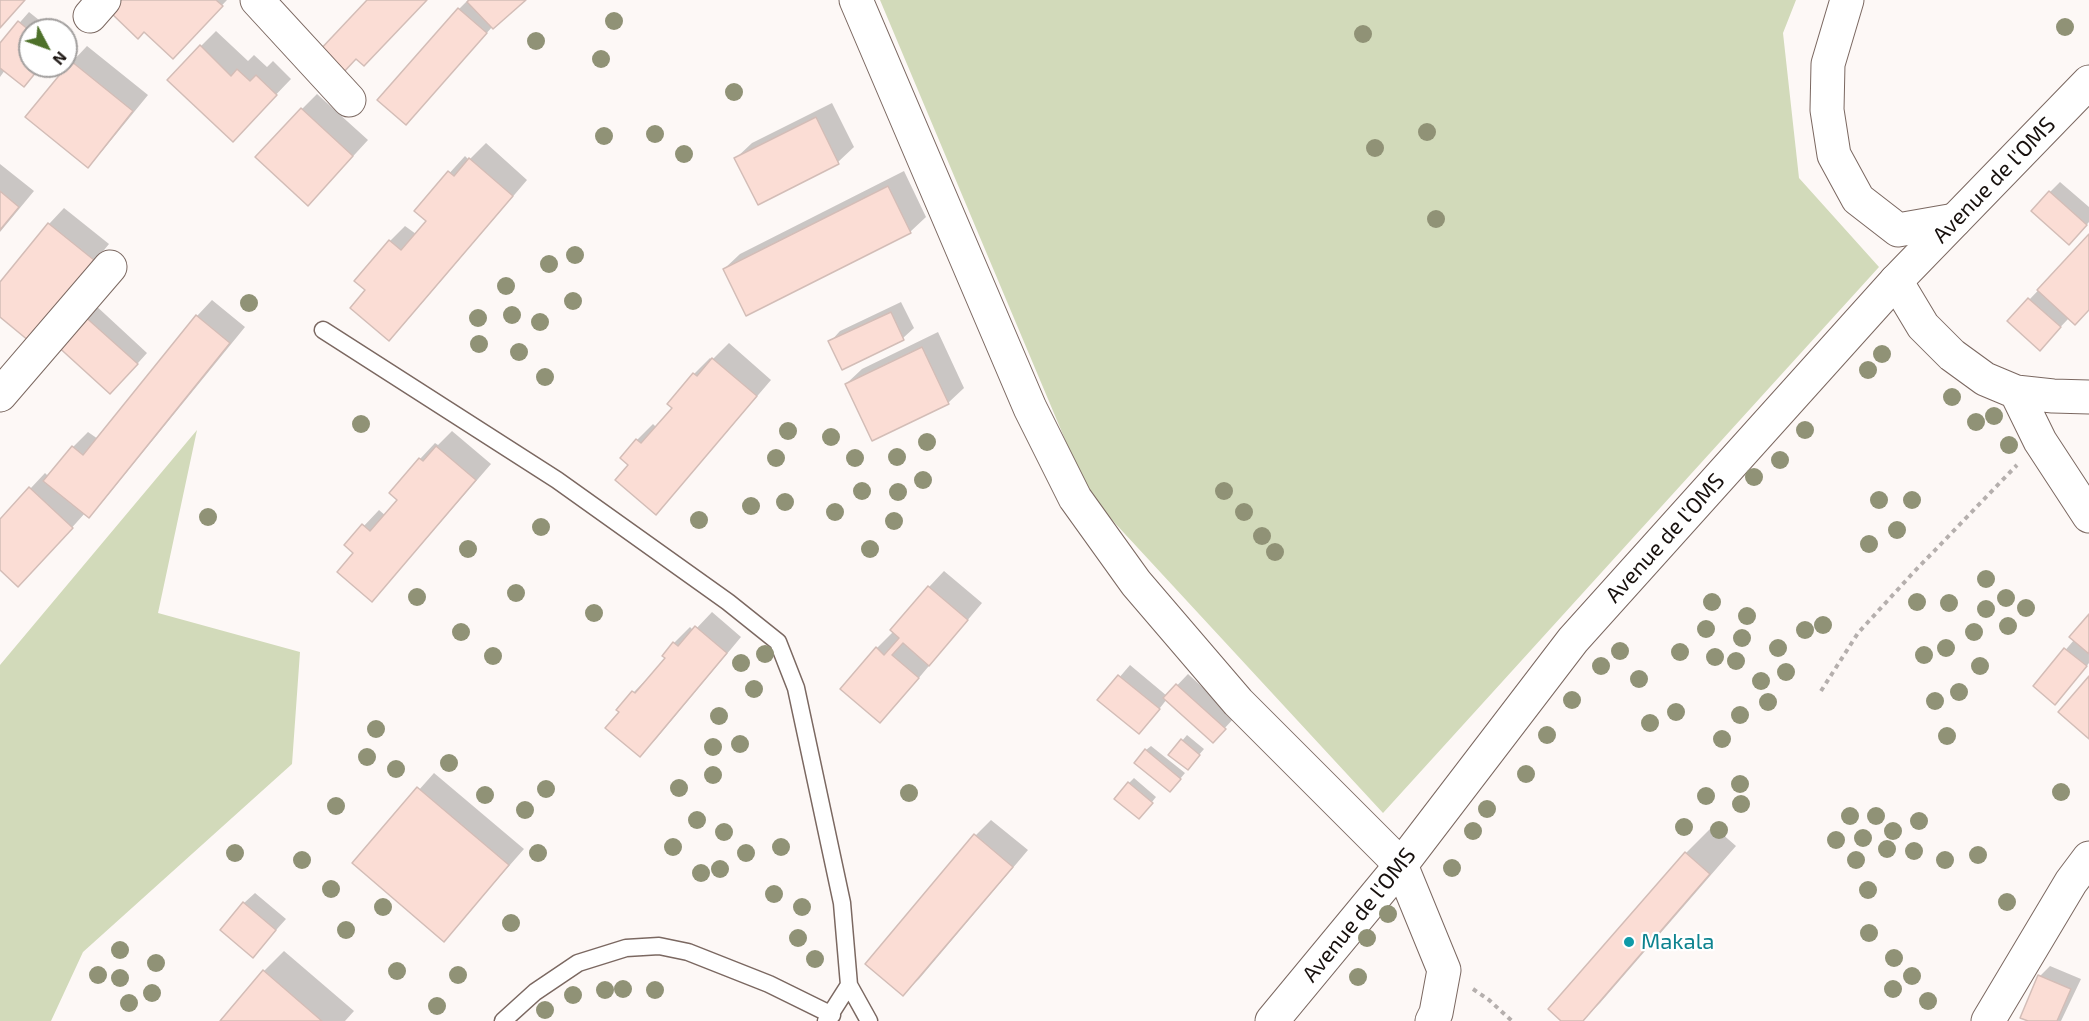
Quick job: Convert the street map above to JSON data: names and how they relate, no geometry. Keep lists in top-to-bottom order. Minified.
{"streets":{"street":["Avenue de l'OMS"]},"places":["Makala"],"north":"bottom right"}
